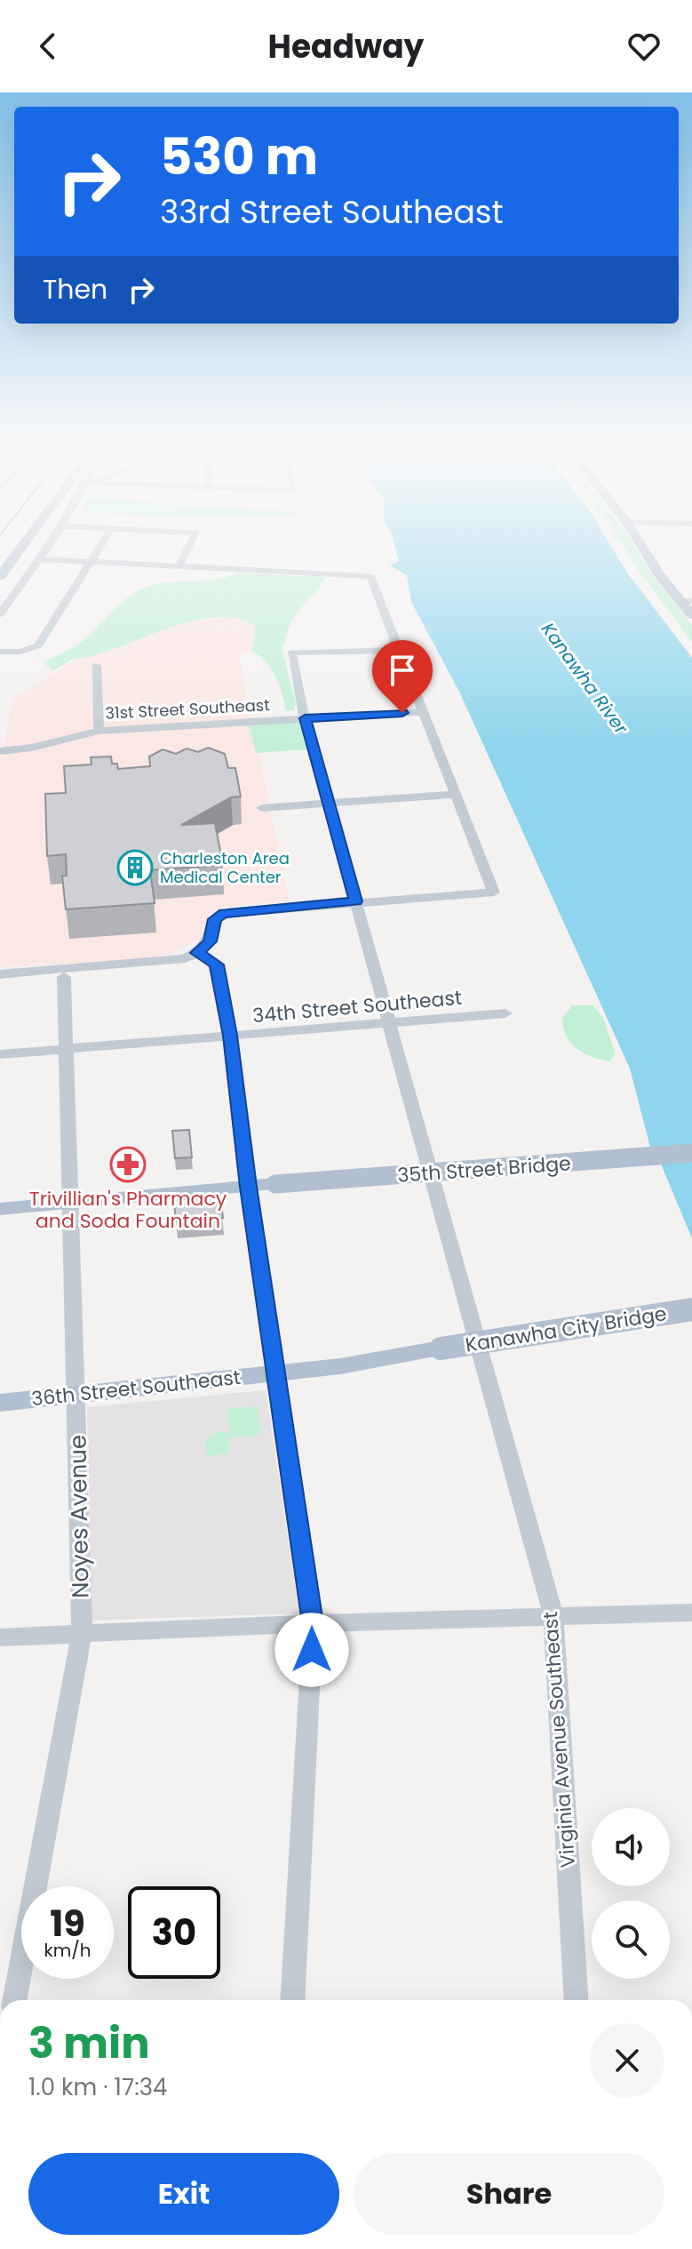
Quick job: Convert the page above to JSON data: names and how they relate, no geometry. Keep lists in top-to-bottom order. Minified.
{"streets":{"main road":["35th Street Bridge","Kanawha City Bridge","36th Street Southeast"],"street":["31st Street Southeast","34th Street Southeast","Noyes Avenue","Virginia Avenue Southeast"]},"crossings":[["31st Street Southeast","Virginia Avenue Southeast"],["34th Street Southeast","Noyes Avenue"],["34th Street Southeast","Virginia Avenue Southeast"],["35th Street Bridge","Noyes Avenue"],["Kanawha City Bridge","36th Street Southeast"],["36th Street Southeast","Noyes Avenue"]],"water":["Kanawha River"],"places":{"building":["Charleston Area Medical Center"],"pharmacy":["Trivillian's Pharmacy and Soda Fountain"]},"page":{"header":"Headway","turn":["530 m","33rd Street Southeast"],"then":"Then","speed":"19 km/h","limit":"30","heading":["3 min","1.0 km · 17:34"],"buttons":["Exit","Share"]}}
